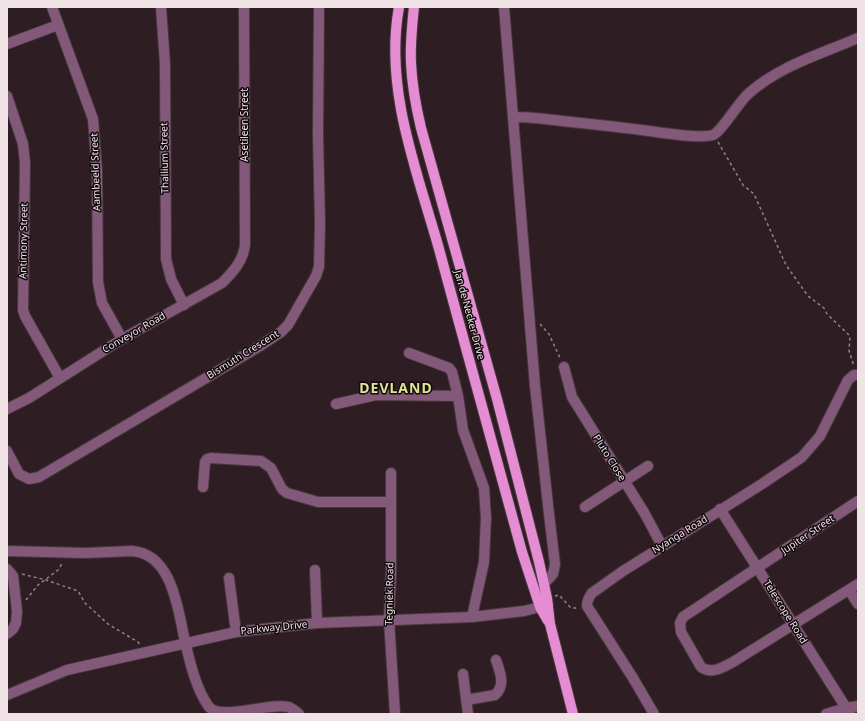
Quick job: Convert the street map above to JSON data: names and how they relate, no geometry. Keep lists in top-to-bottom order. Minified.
{"streets":{"main road":["Jan de Necker Drive"],"street":["Asetileen Street","Thallium Street","Aambeeld Street","Antimony Street","Conveyor Road","Bismuth Crescent","Pluto Close","Nyanga Road","Jupiter Street","Tegniek Road","Telescope Road","Parkway Drive"]},"crossings":[["Asetileen Street","Conveyor Road"],["Thallium Street","Conveyor Road"],["Aambeeld Street","Conveyor Road"],["Antimony Street","Conveyor Road"],["Jan de Necker Drive","Parkway Drive"],["Pluto Close","Nyanga Road"],["Nyanga Road","Telescope Road"],["Jupiter Street","Telescope Road"],["Tegniek Road","Parkway Drive"]],"districts":["DEVLAND"]}
